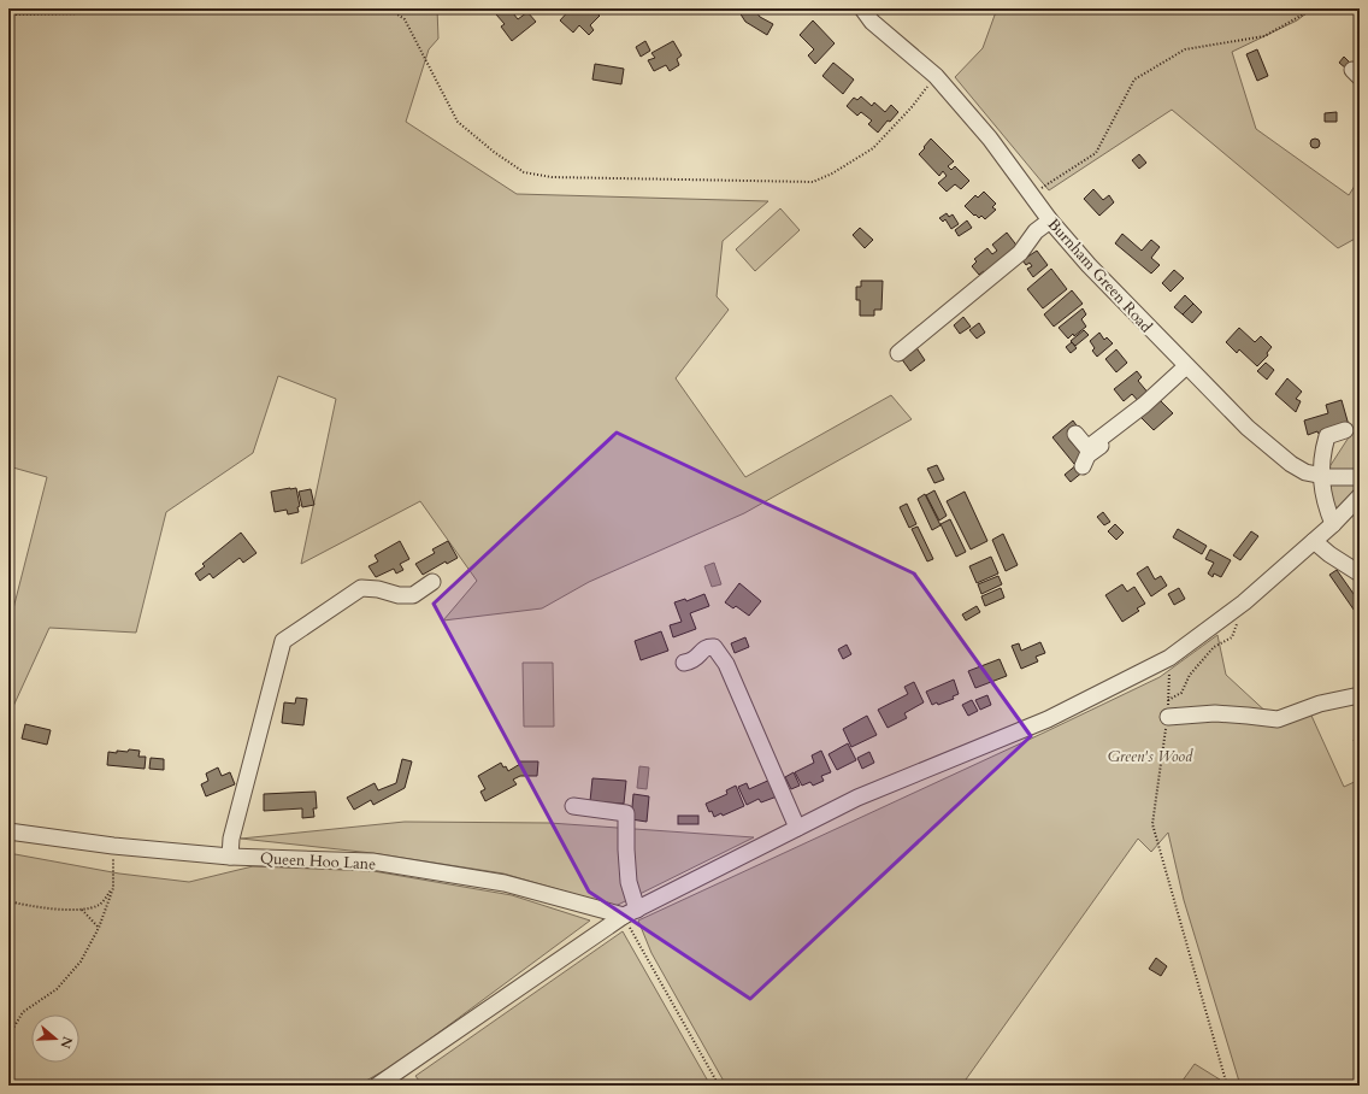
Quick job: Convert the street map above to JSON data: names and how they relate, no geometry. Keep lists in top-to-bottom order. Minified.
{"streets":{"street":["Burnham Green Road","Queen Hoo Lane"]},"parks":["Green's Wood"],"north":"right"}
